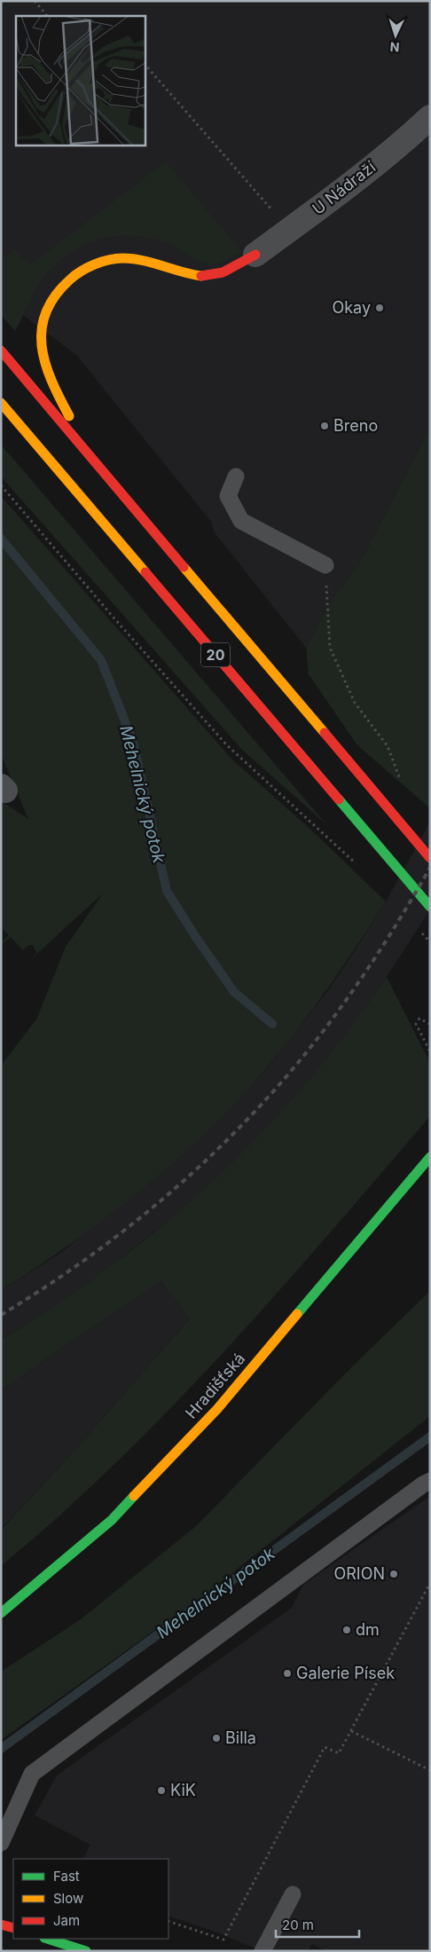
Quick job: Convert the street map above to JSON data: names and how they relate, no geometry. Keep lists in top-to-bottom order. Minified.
{"streets":{"main road":["20","Hradišťská"],"street":["U Nádraží"]},"water":["Mehelnický potok"],"places":["Okay","Breno","ORION","dm","Galerie Písek","Billa","KiK"],"legend":["Fast","Slow","Jam"],"scale_bar":"20 m","north":"bottom"}
